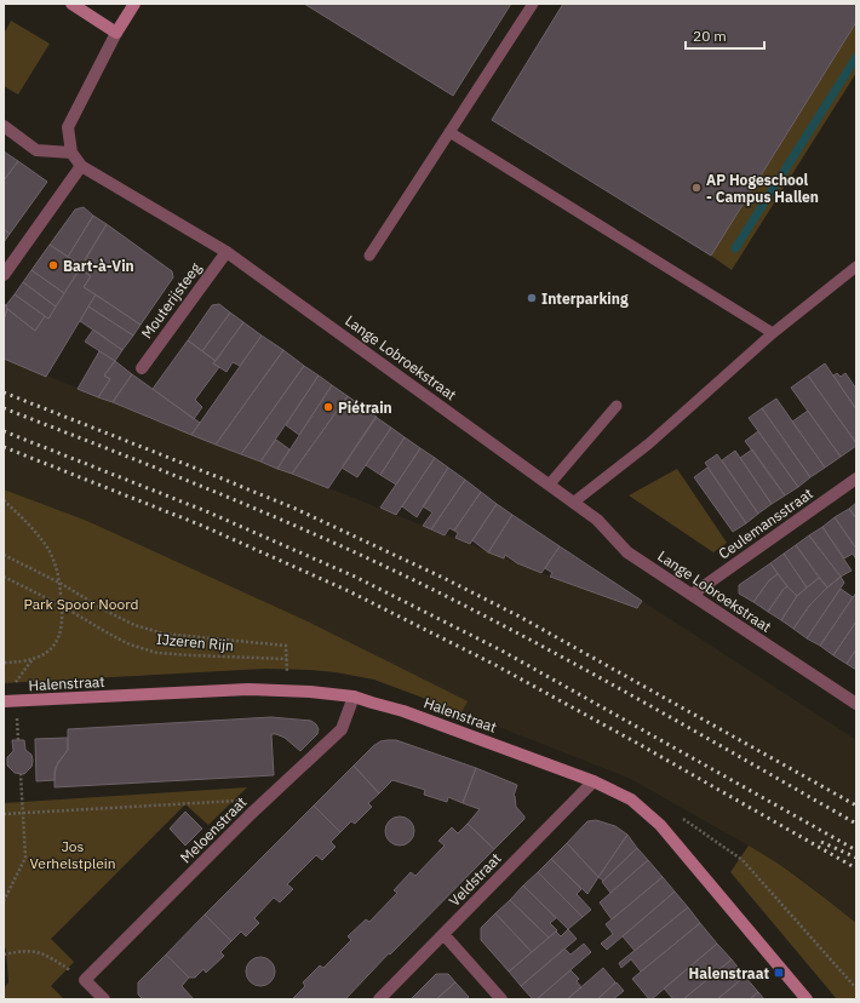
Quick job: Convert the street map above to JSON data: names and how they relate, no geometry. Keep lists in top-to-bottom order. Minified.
{"streets":{"street":["Mouterijsteeg","Lange Lobroekstraat","Ceulemansstraat","Halenstraat","Meloenstraat","Veldstraat"],"path":["IJzeren Rijn"]},"crossings":[["Mouterijsteeg","Lange Lobroekstraat"],["Lange Lobroekstraat","Ceulemansstraat"],["Halenstraat","Meloenstraat"],["Halenstraat","Veldstraat"]],"parks":["Park Spoor Noord","Jos Verhelstplein"],"places":{"other":["AP Hogeschool - Campus Hallen","Bart-à-Vin","Interparking","Piétrain"],"transit":["Halenstraat"]},"scale_bar":"20 m"}
